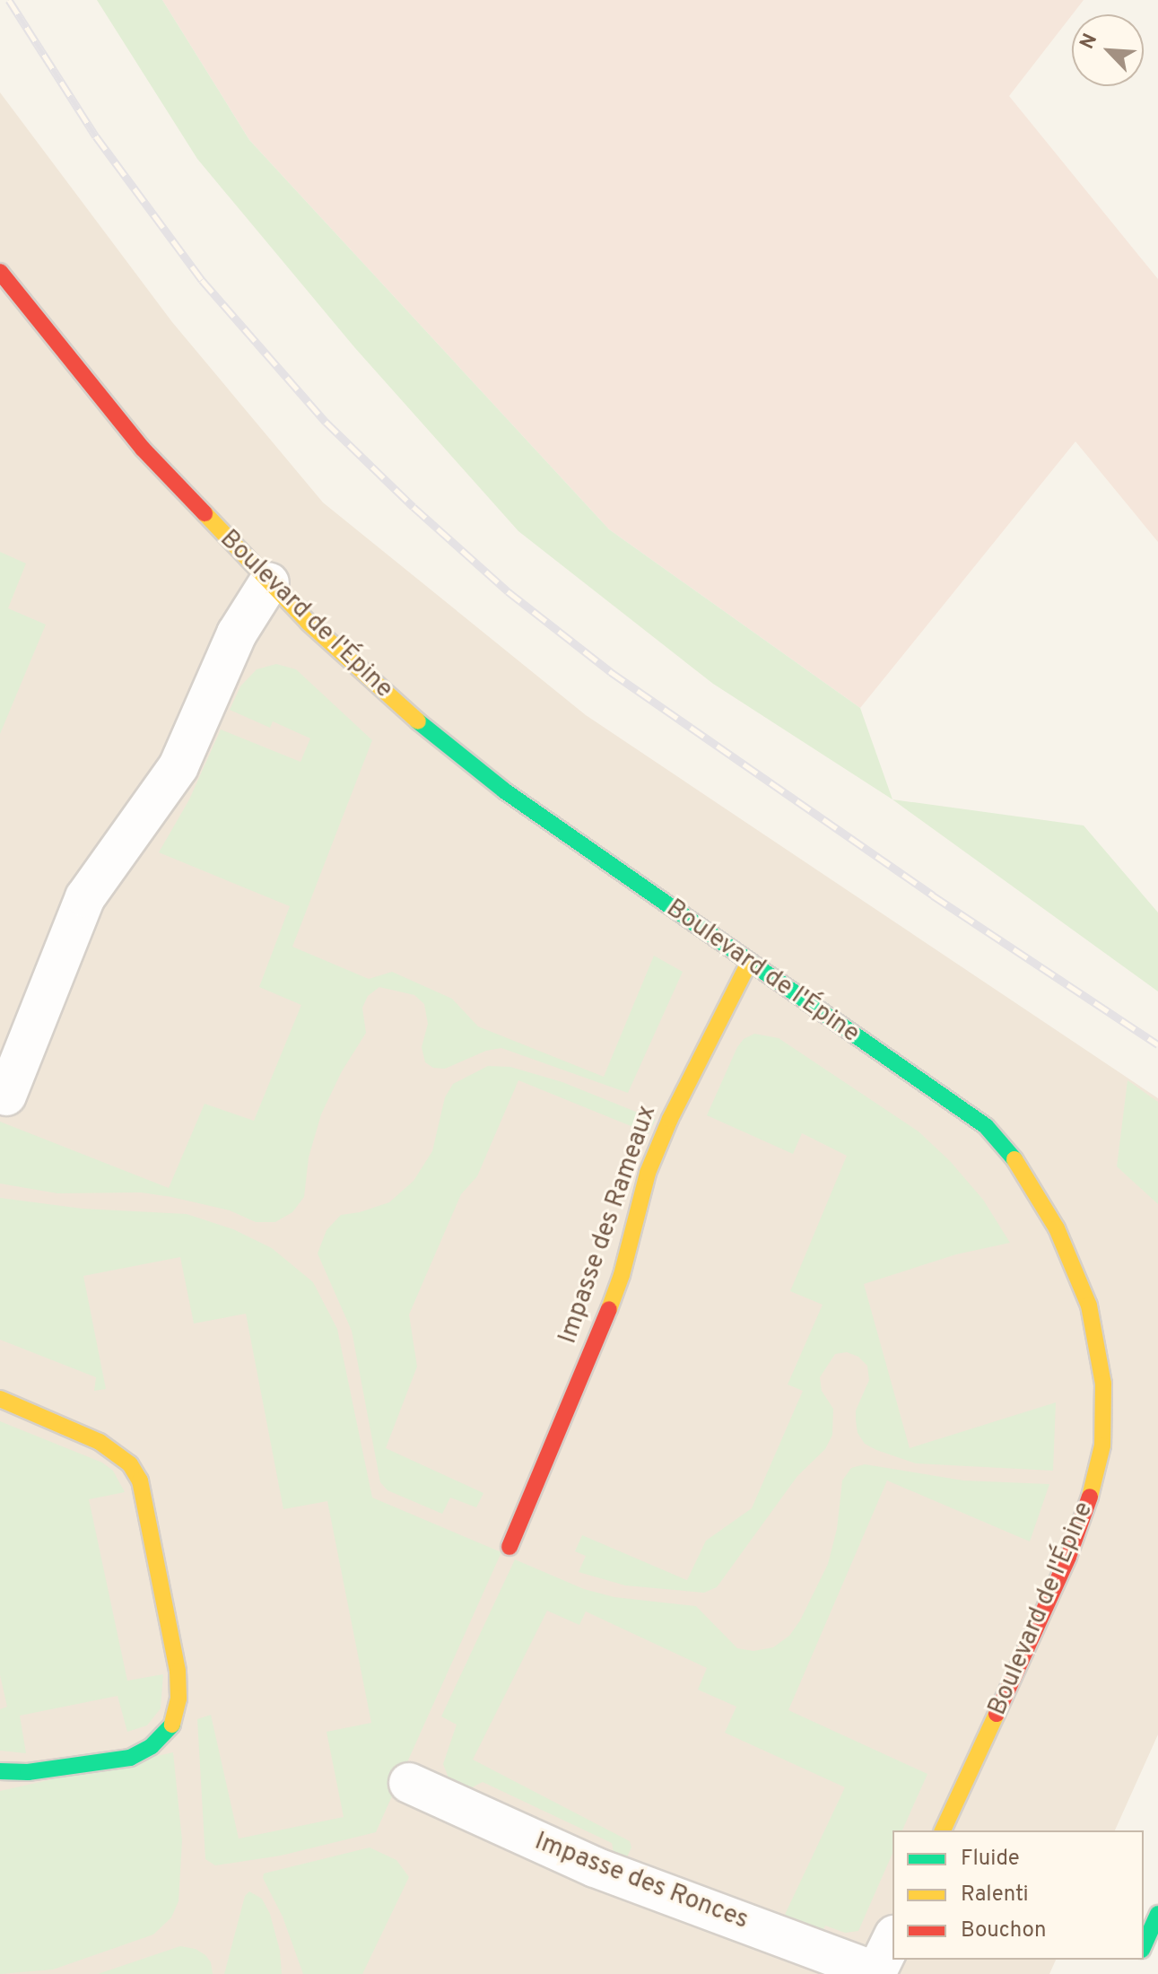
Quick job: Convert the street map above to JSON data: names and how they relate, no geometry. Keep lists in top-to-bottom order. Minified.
{"streets":{"street":["Boulevard de l'Épine","Impasse des Rameaux","Impasse des Ronces"]},"crossings":[["Boulevard de l'Épine","Impasse des Rameaux"]],"legend":["Fluide","Ralenti","Bouchon"],"north":"top left"}
